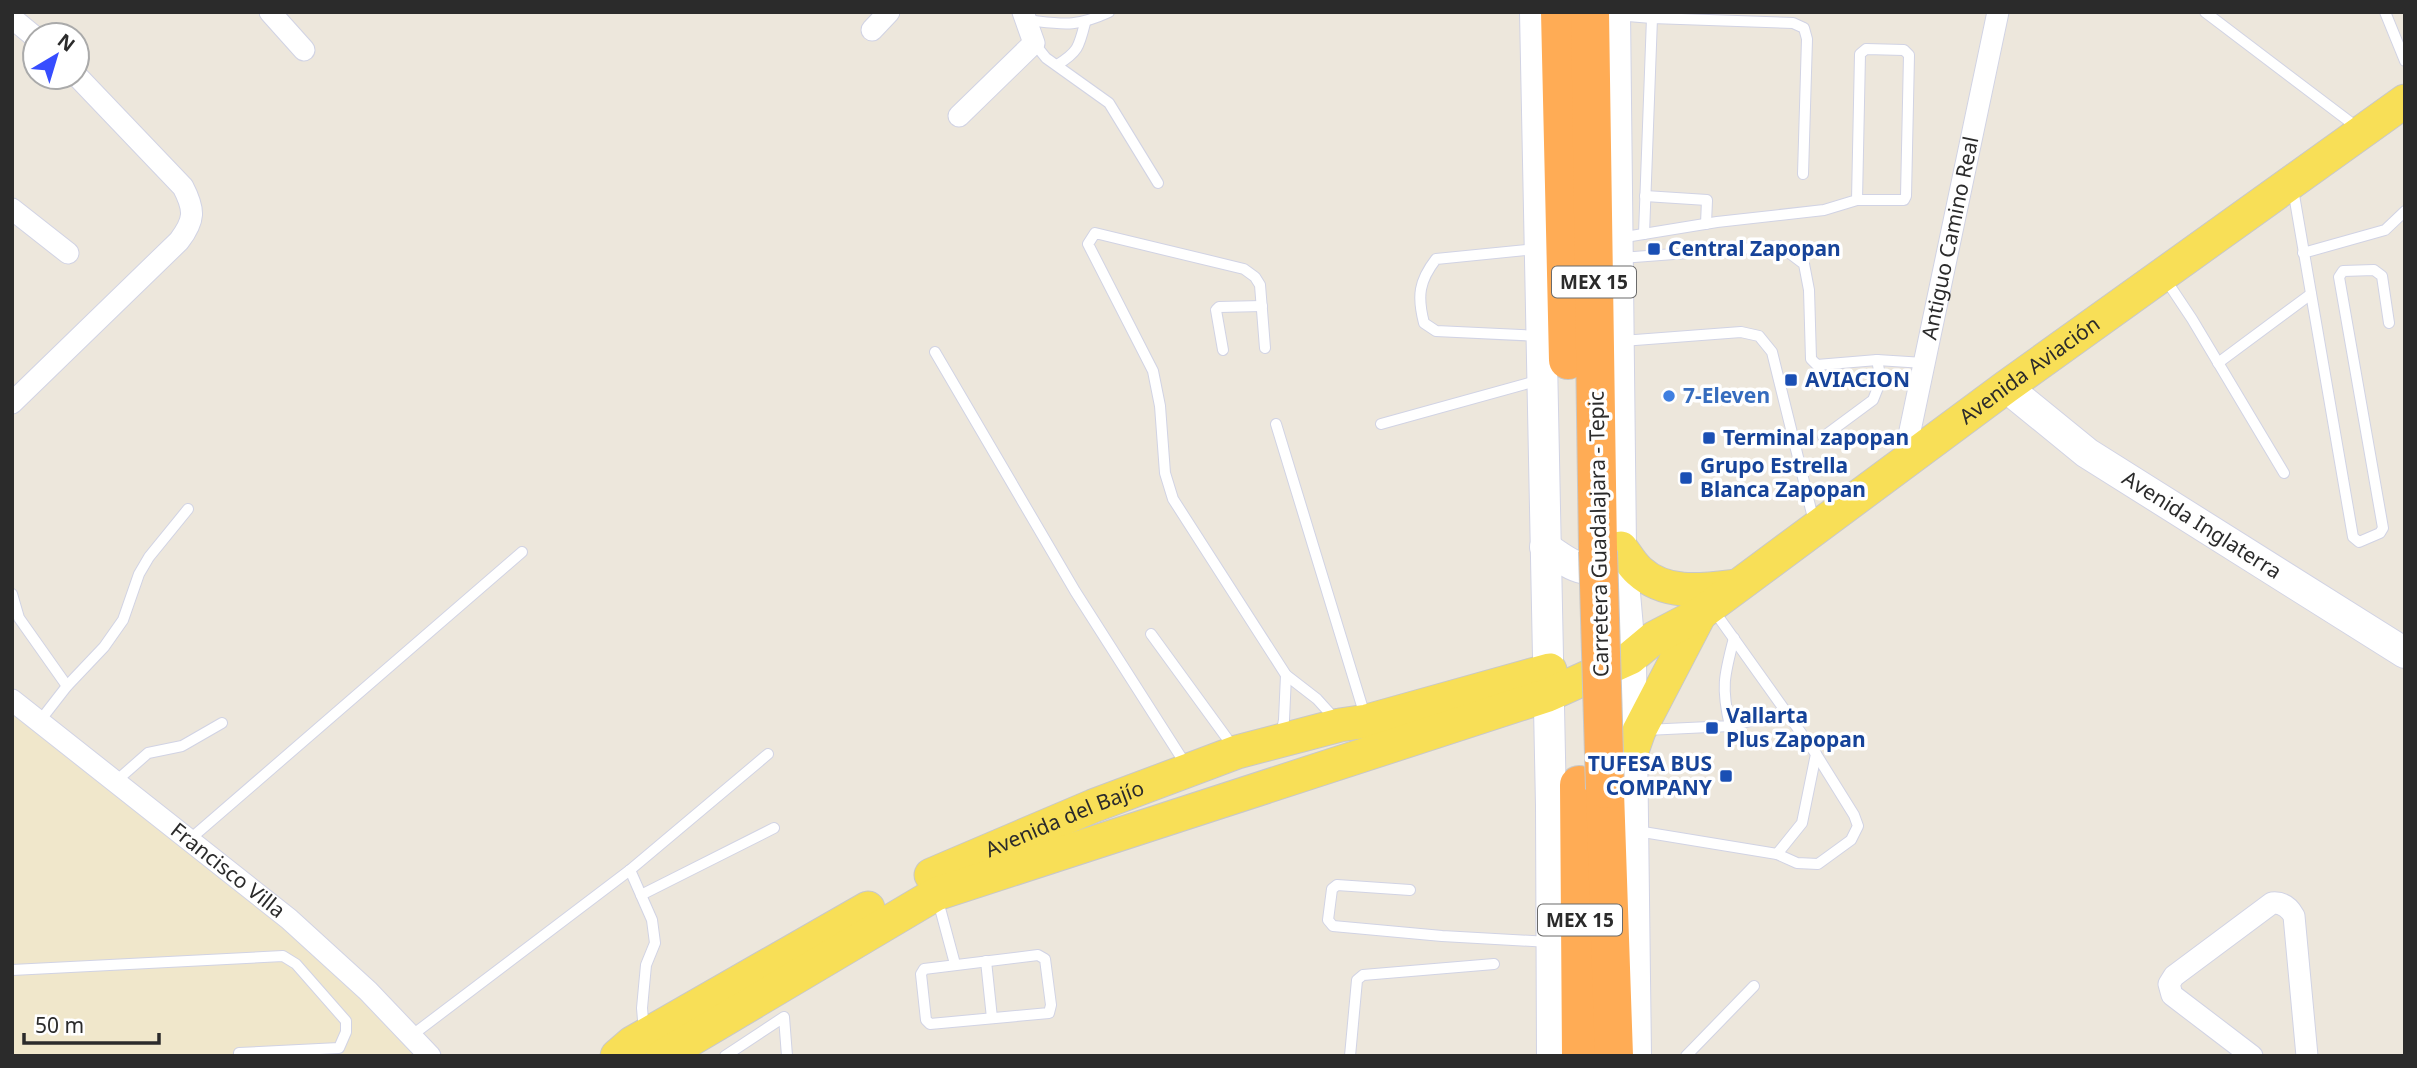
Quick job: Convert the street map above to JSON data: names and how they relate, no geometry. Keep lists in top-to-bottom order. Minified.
{"streets":{"highway":["MEX 15","Carretera Guadalajara - Tepic"],"main road":["Avenida Aviación","Avenida Inglaterra","Avenida del Bajío"],"street":["Antiguo Camino Real","Francisco Villa"]},"crossings":[["Antiguo Camino Real","Avenida Aviación"],["Avenida Aviación","Avenida Inglaterra"],["Avenida Aviación","Avenida del Bajío"]],"places":{"transit":["Central Zapopan","AVIACION","Terminal zapopan","Grupo Estrella Blanca Zapopan","Vallarta Plus Zapopan","TUFESA BUS COMPANY"],"other":["7-Eleven"]},"scale_bar":"50 m","north":"top right"}
